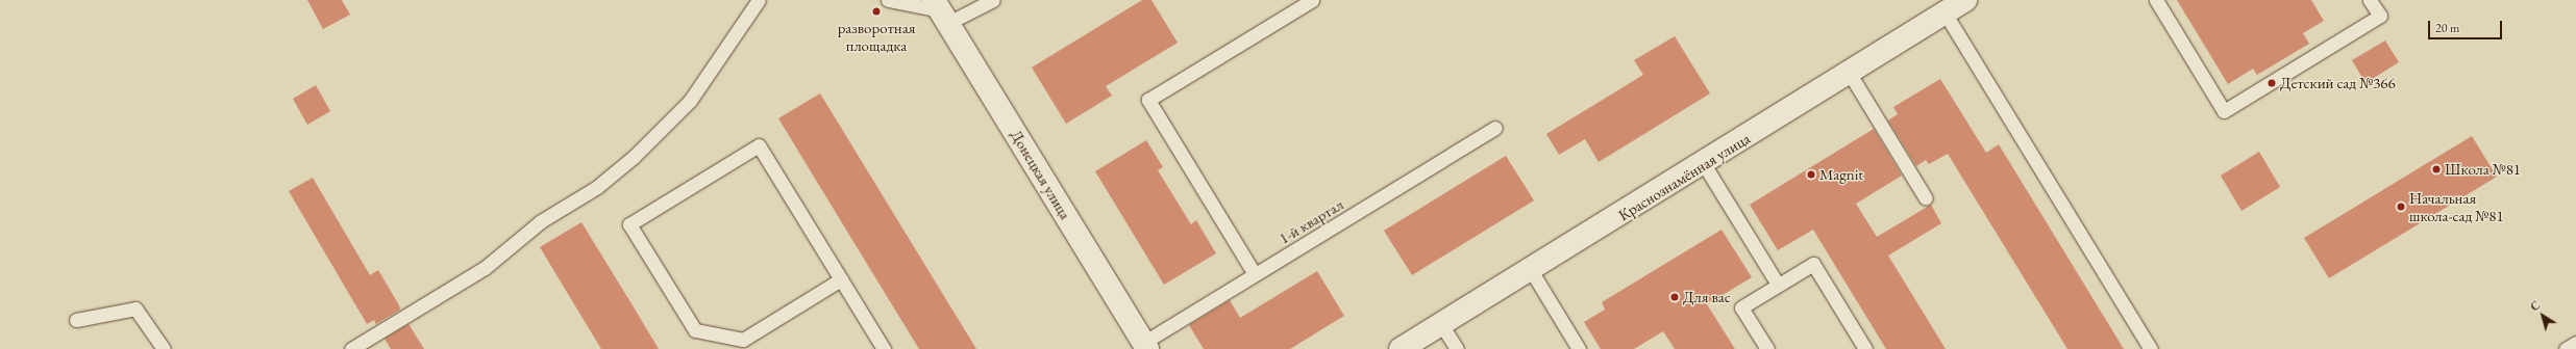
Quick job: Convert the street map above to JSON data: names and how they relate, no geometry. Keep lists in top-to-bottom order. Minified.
{"streets":{"street":["Донецкая улица","Краснознамённая улица"],"lane":["1-й квартал"]},"crossings":[["Донецкая улица","1-й квартал"]],"places":["разворотная площадка","Детский сад №366","Школа №81","Magnit","Начальная школа-сад №81","Для вас"],"scale_bar":"20 m","north":"top left"}
